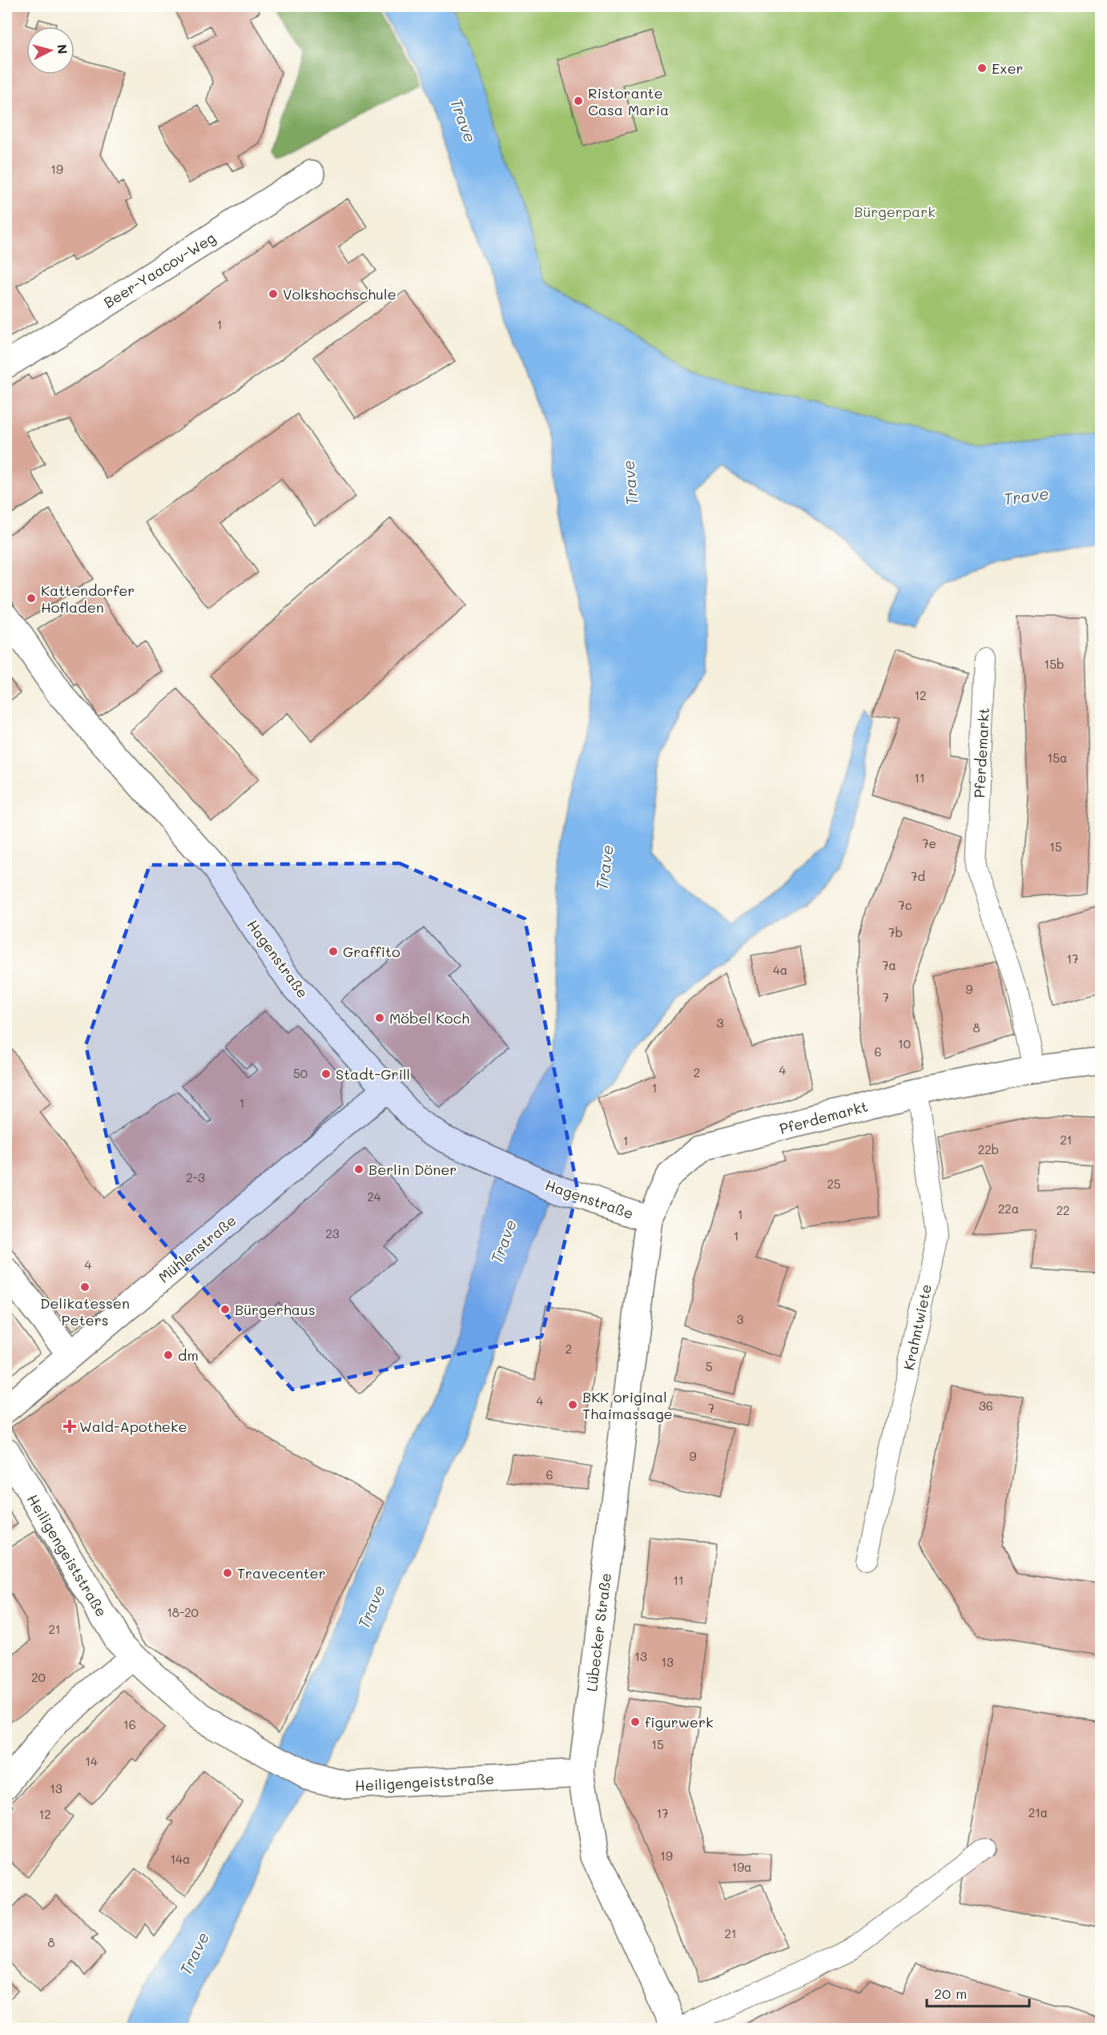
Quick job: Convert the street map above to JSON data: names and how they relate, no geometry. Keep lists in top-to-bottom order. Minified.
{"streets":{"street":["Beer-Yaacov-Weg","Pferdemarkt","Hagenstraße","Mühlenstraße","Heiligengeiststraße","Lübecker Straße"],"lane":["Krahntwiete"]},"crossings":[["Pferdemarkt","Hagenstraße"],["Pferdemarkt","Krahntwiete"],["Pferdemarkt","Lübecker Straße"],["Hagenstraße","Mühlenstraße"],["Hagenstraße","Lübecker Straße"],["Heiligengeiststraße","Lübecker Straße"]],"water":["Trave"],"parks":["Bürgerpark"],"places":{"other":["Exer","Ristorante Casa Maria","Volkshochschule","Kattendorfer Hofladen","Graffito","Möbel Koch","Stadt-Grill","Berlin Döner","Delikatessen Peters","Bürgerhaus","dm","BKK original Thaimassage","Travecenter","figurwerk"],"health":["Wald-Apotheke"]},"house_numbers":["19","1","15b","12","15a","11","7e","15","7d","7c","7b","17","7a","4a","9","7","3","8","10","6","4","2","50","1","1","21","1","22b","2-3","25","24","22a","22","1","23","1","4","3","2","5","4","36","7","9","6","11","18-20","21","13","13","20","16","15","14","13","21a","17","12","19","14a","19a","21","8"],"scale_bar":"20 m","north":"right"}
